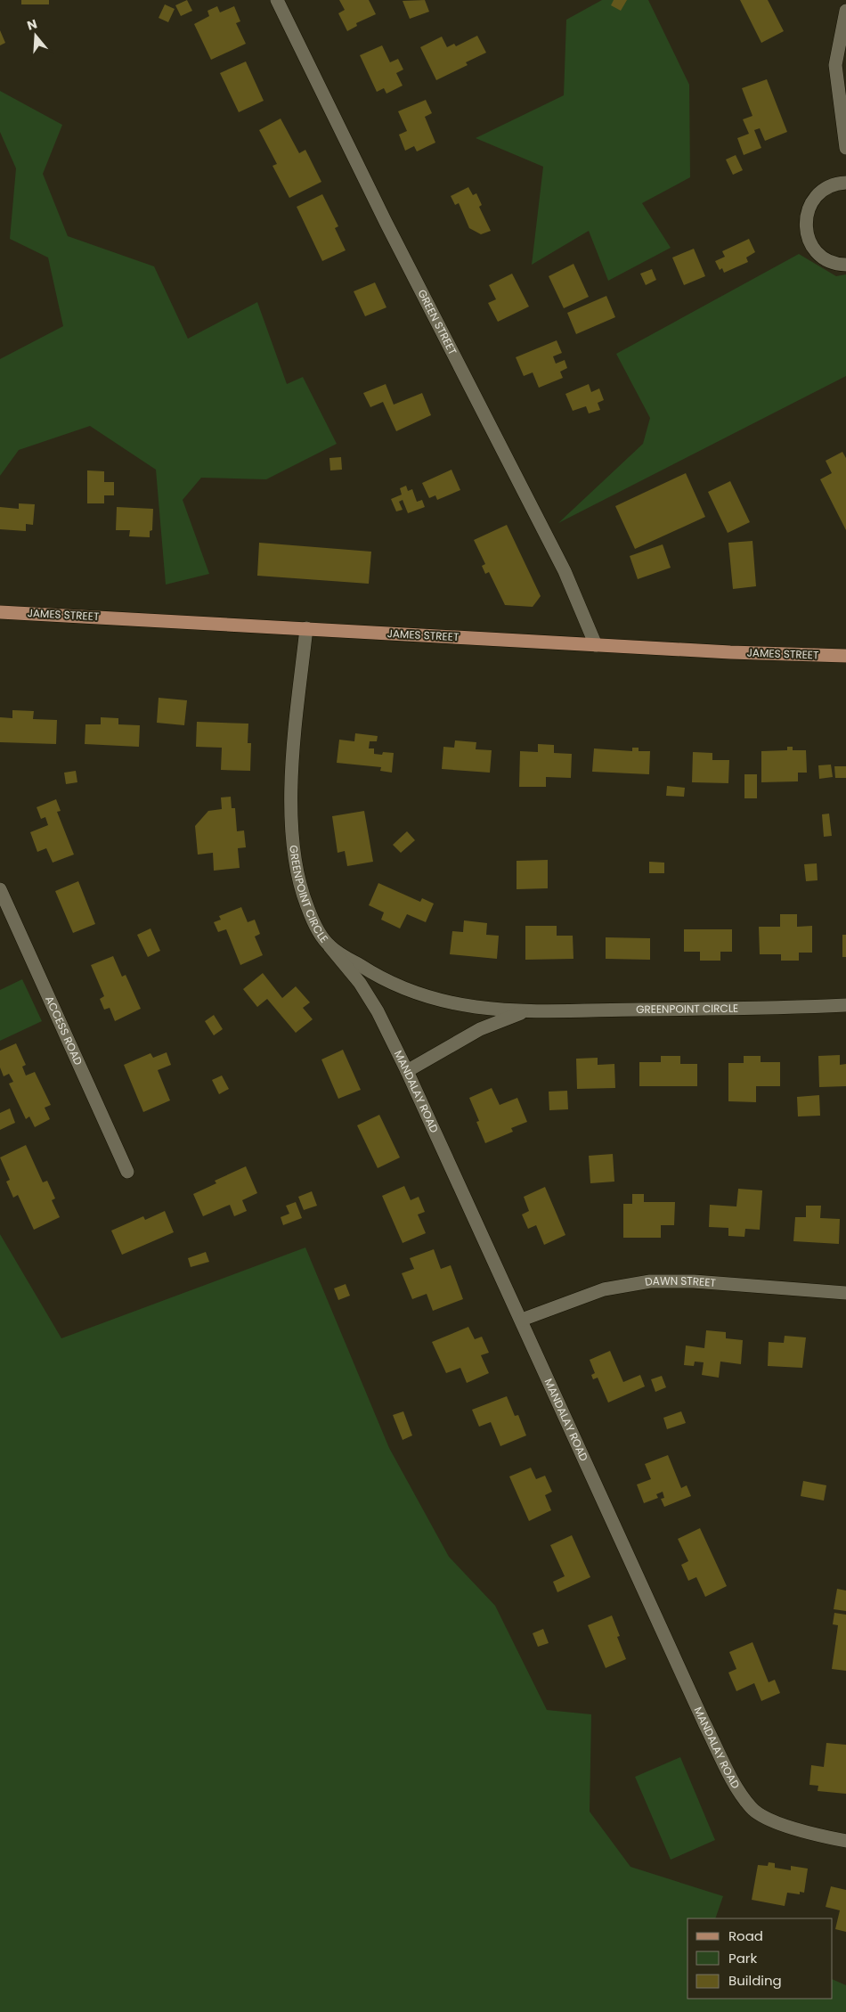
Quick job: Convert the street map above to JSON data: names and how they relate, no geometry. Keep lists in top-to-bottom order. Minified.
{"streets":{"main road":["JAMES STREET"],"street":["GREEN STREET","GREENPOINT CIRCLE","ACCESS ROAD","MANDALAY ROAD","DAWN STREET"]},"crossings":[["GREEN STREET","JAMES STREET"],["JAMES STREET","GREENPOINT CIRCLE"],["GREENPOINT CIRCLE","MANDALAY ROAD"],["MANDALAY ROAD","DAWN STREET"]],"legend":["Road","Park","Building"],"north":"top"}
